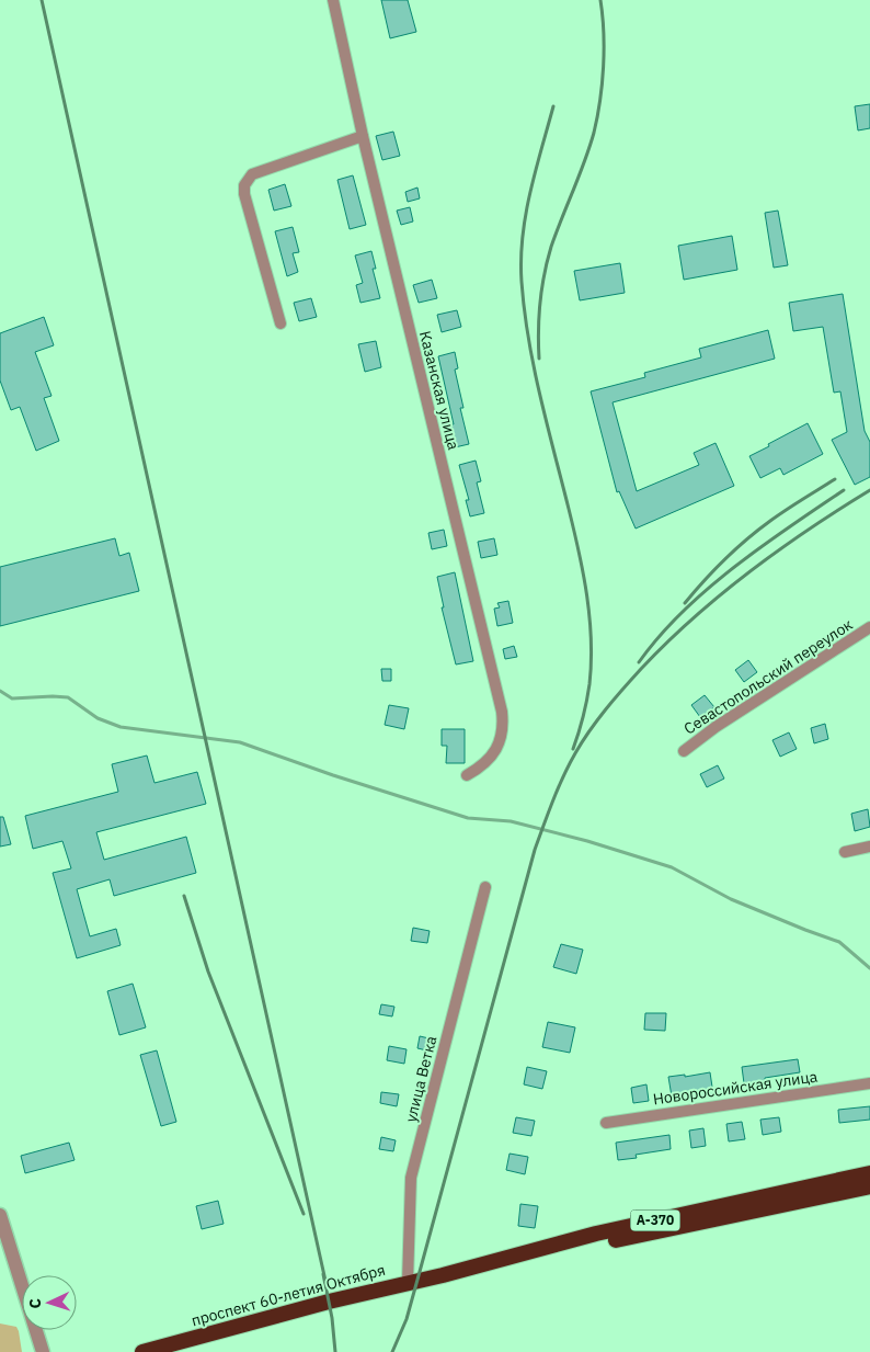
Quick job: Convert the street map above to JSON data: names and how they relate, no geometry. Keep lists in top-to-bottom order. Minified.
{"streets":{"highway":["А-370","проспект 60-летия Октября"],"street":["Казанская улица","Севастопольский переулок","улица Ветка","Новороссийская улица"]},"crossings":[["улица Ветка","проспект 60-летия Октября"]],"north":"left"}
